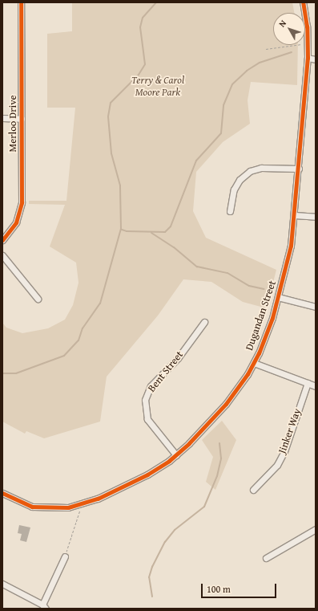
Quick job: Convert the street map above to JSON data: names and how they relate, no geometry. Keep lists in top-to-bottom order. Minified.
{"streets":{"street":["Merloo Drive","Dugandan Street","Bent Street","Jinker Way"]},"crossings":[["Dugandan Street","Bent Street"]],"parks":["Terry & Carol Moore Park"],"scale_bar":"100 m","north":"top left"}
